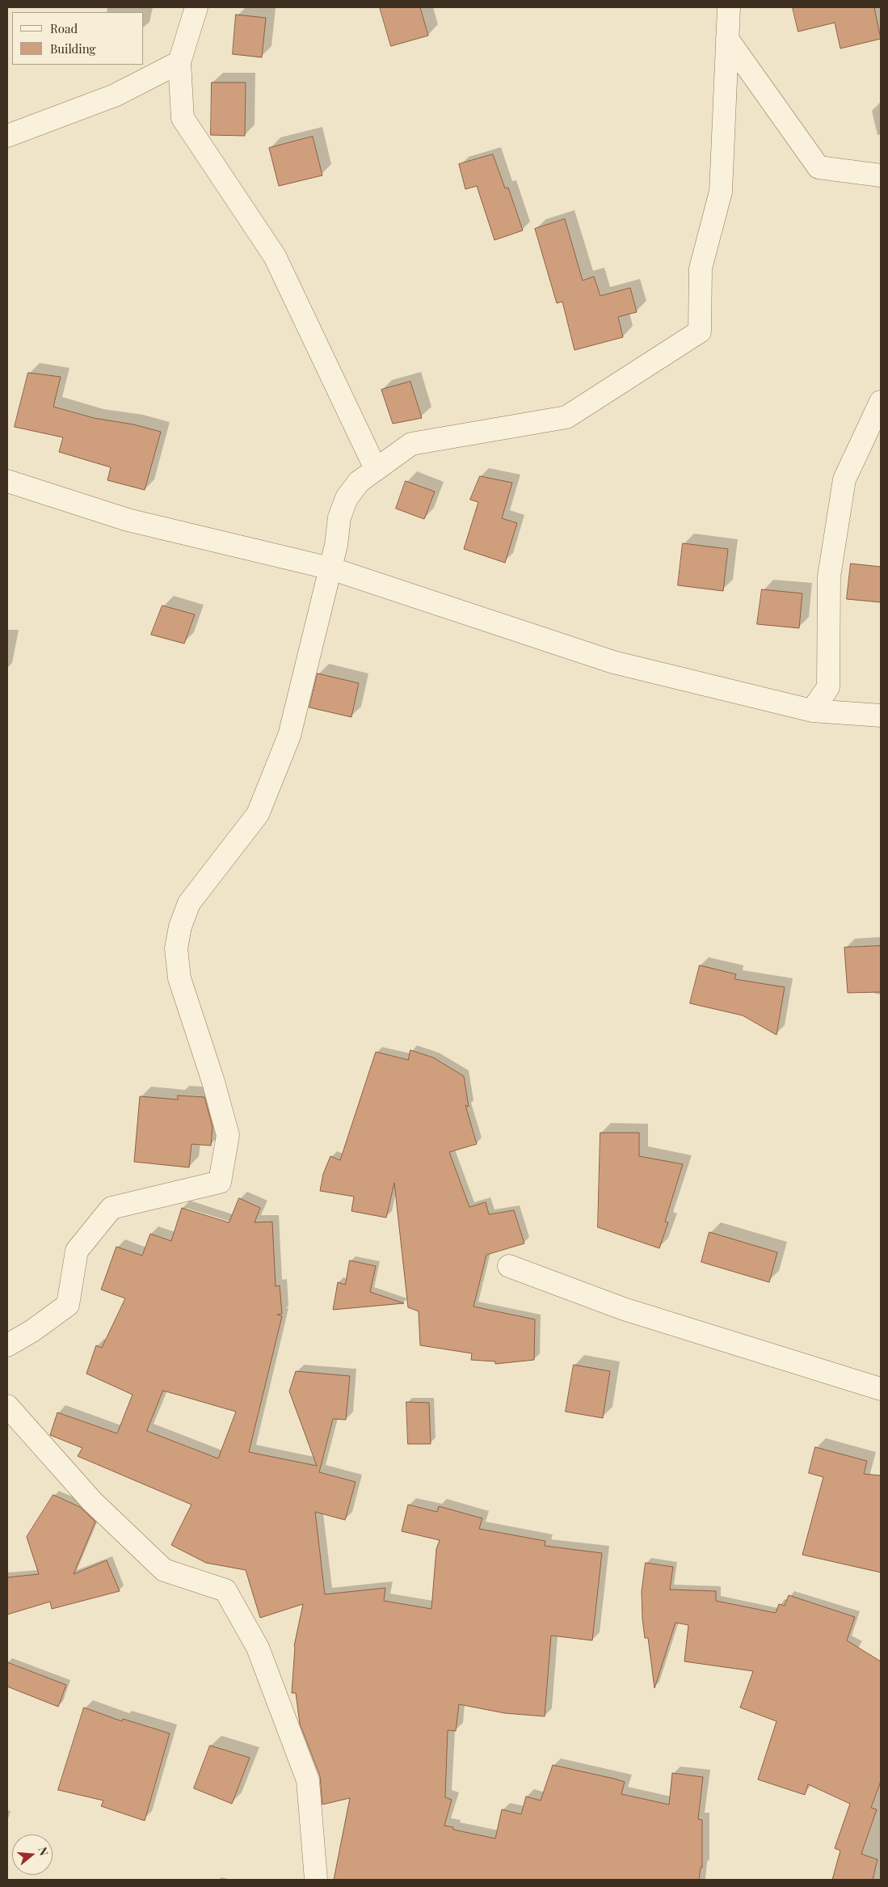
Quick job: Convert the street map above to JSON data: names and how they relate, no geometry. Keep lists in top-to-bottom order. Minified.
{"legend":["Road","Building"],"north":"right"}
